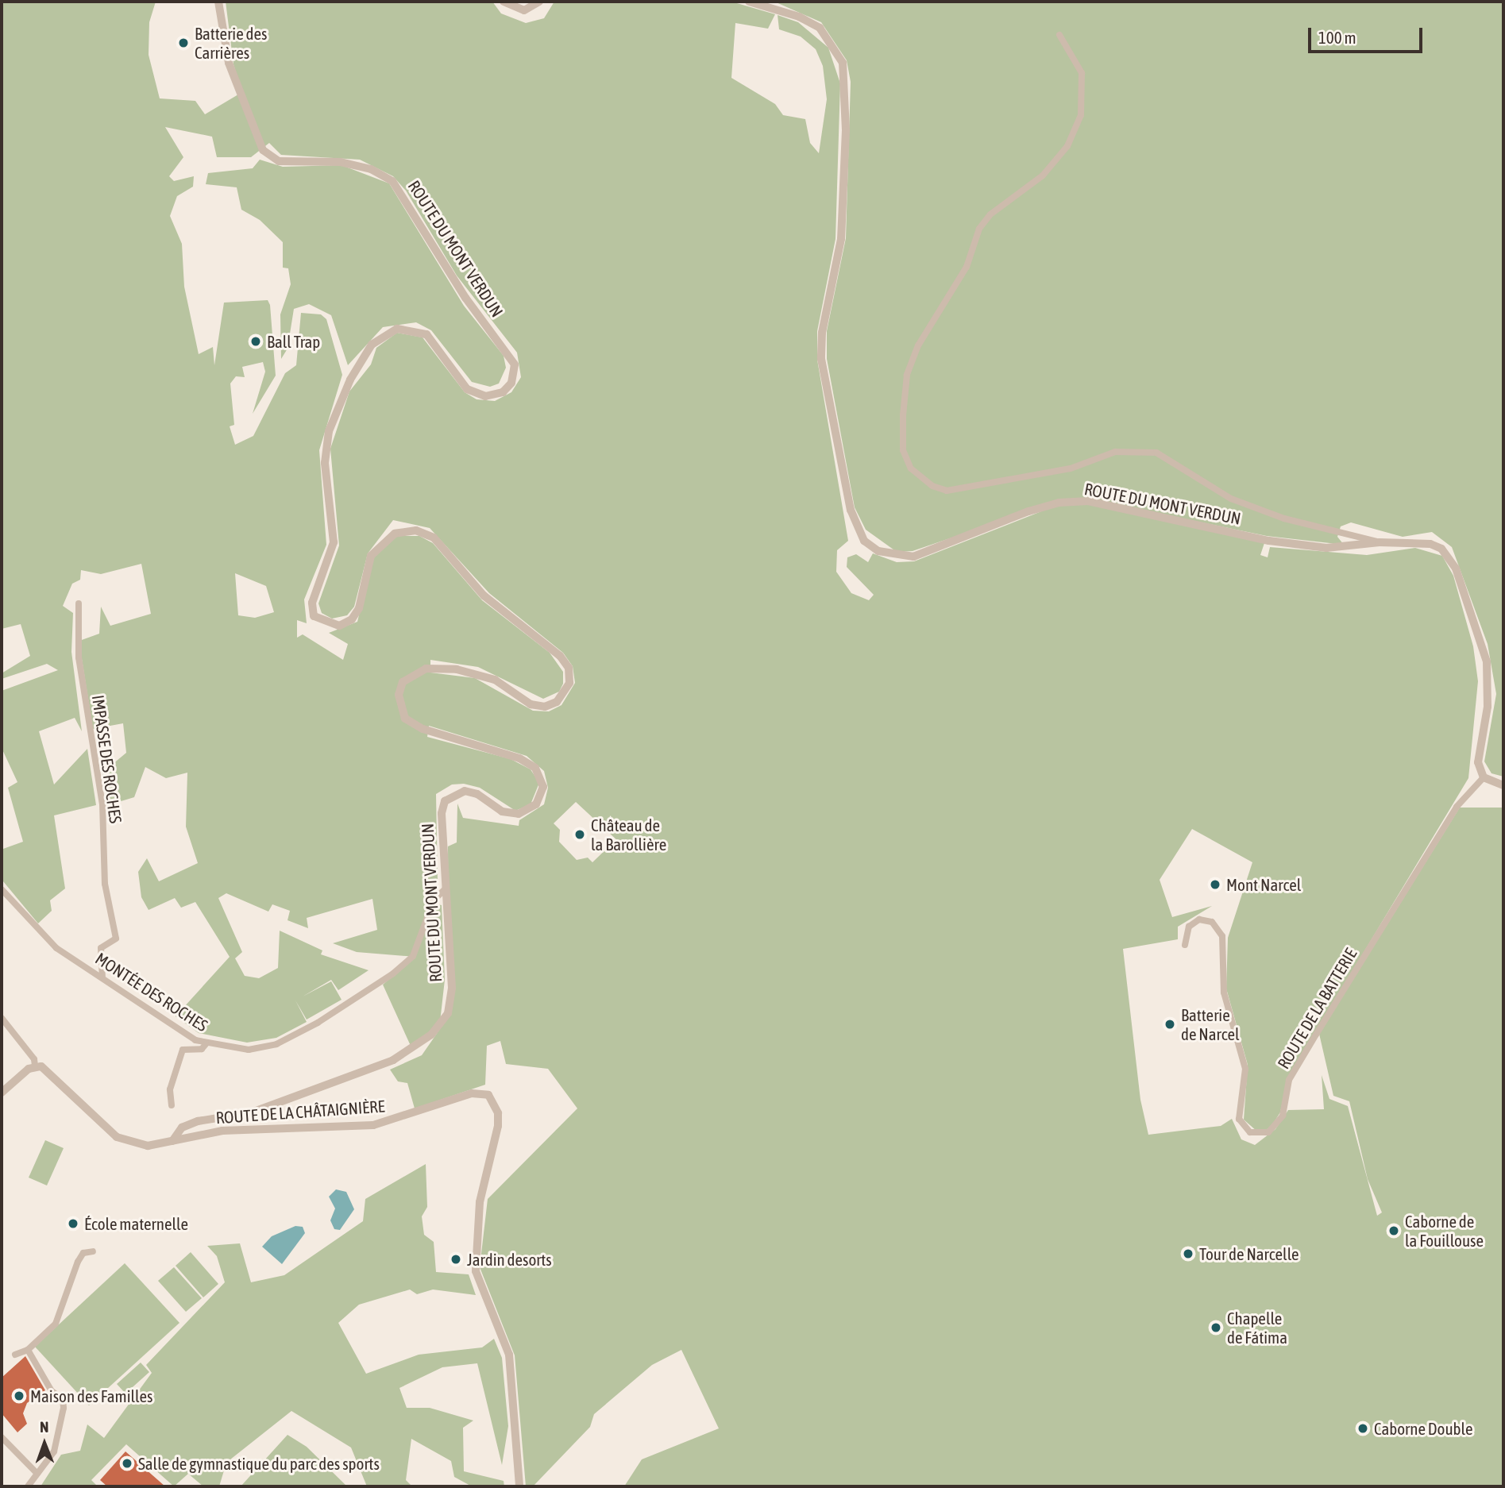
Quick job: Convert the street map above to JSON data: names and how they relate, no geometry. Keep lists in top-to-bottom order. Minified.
{"streets":{"street":["ROUTE DU MONT VERDUN","IMPASSE DES ROCHES","MONTÉE DES ROCHES","ROUTE DE LA BATTERIE","ROUTE DE LA CHÂTAIGNIÈRE"]},"crossings":[["ROUTE DU MONT VERDUN","MONTÉE DES ROCHES"],["ROUTE DU MONT VERDUN","ROUTE DE LA BATTERIE"],["ROUTE DU MONT VERDUN","ROUTE DE LA CHÂTAIGNIÈRE"],["IMPASSE DES ROCHES","MONTÉE DES ROCHES"]],"places":["Batterie des Carrières","Ball Trap","Château de la Barollière","Mont Narcel","Batterie de Narcel","École maternelle","Caborne de la Fouillouse","Tour de Narcelle","Jardin desorts","Chapelle de Fátima","Maison des Familles","Caborne Double","Salle de gymnastique du parc des sports"],"scale_bar":"100 m","north":"top"}
